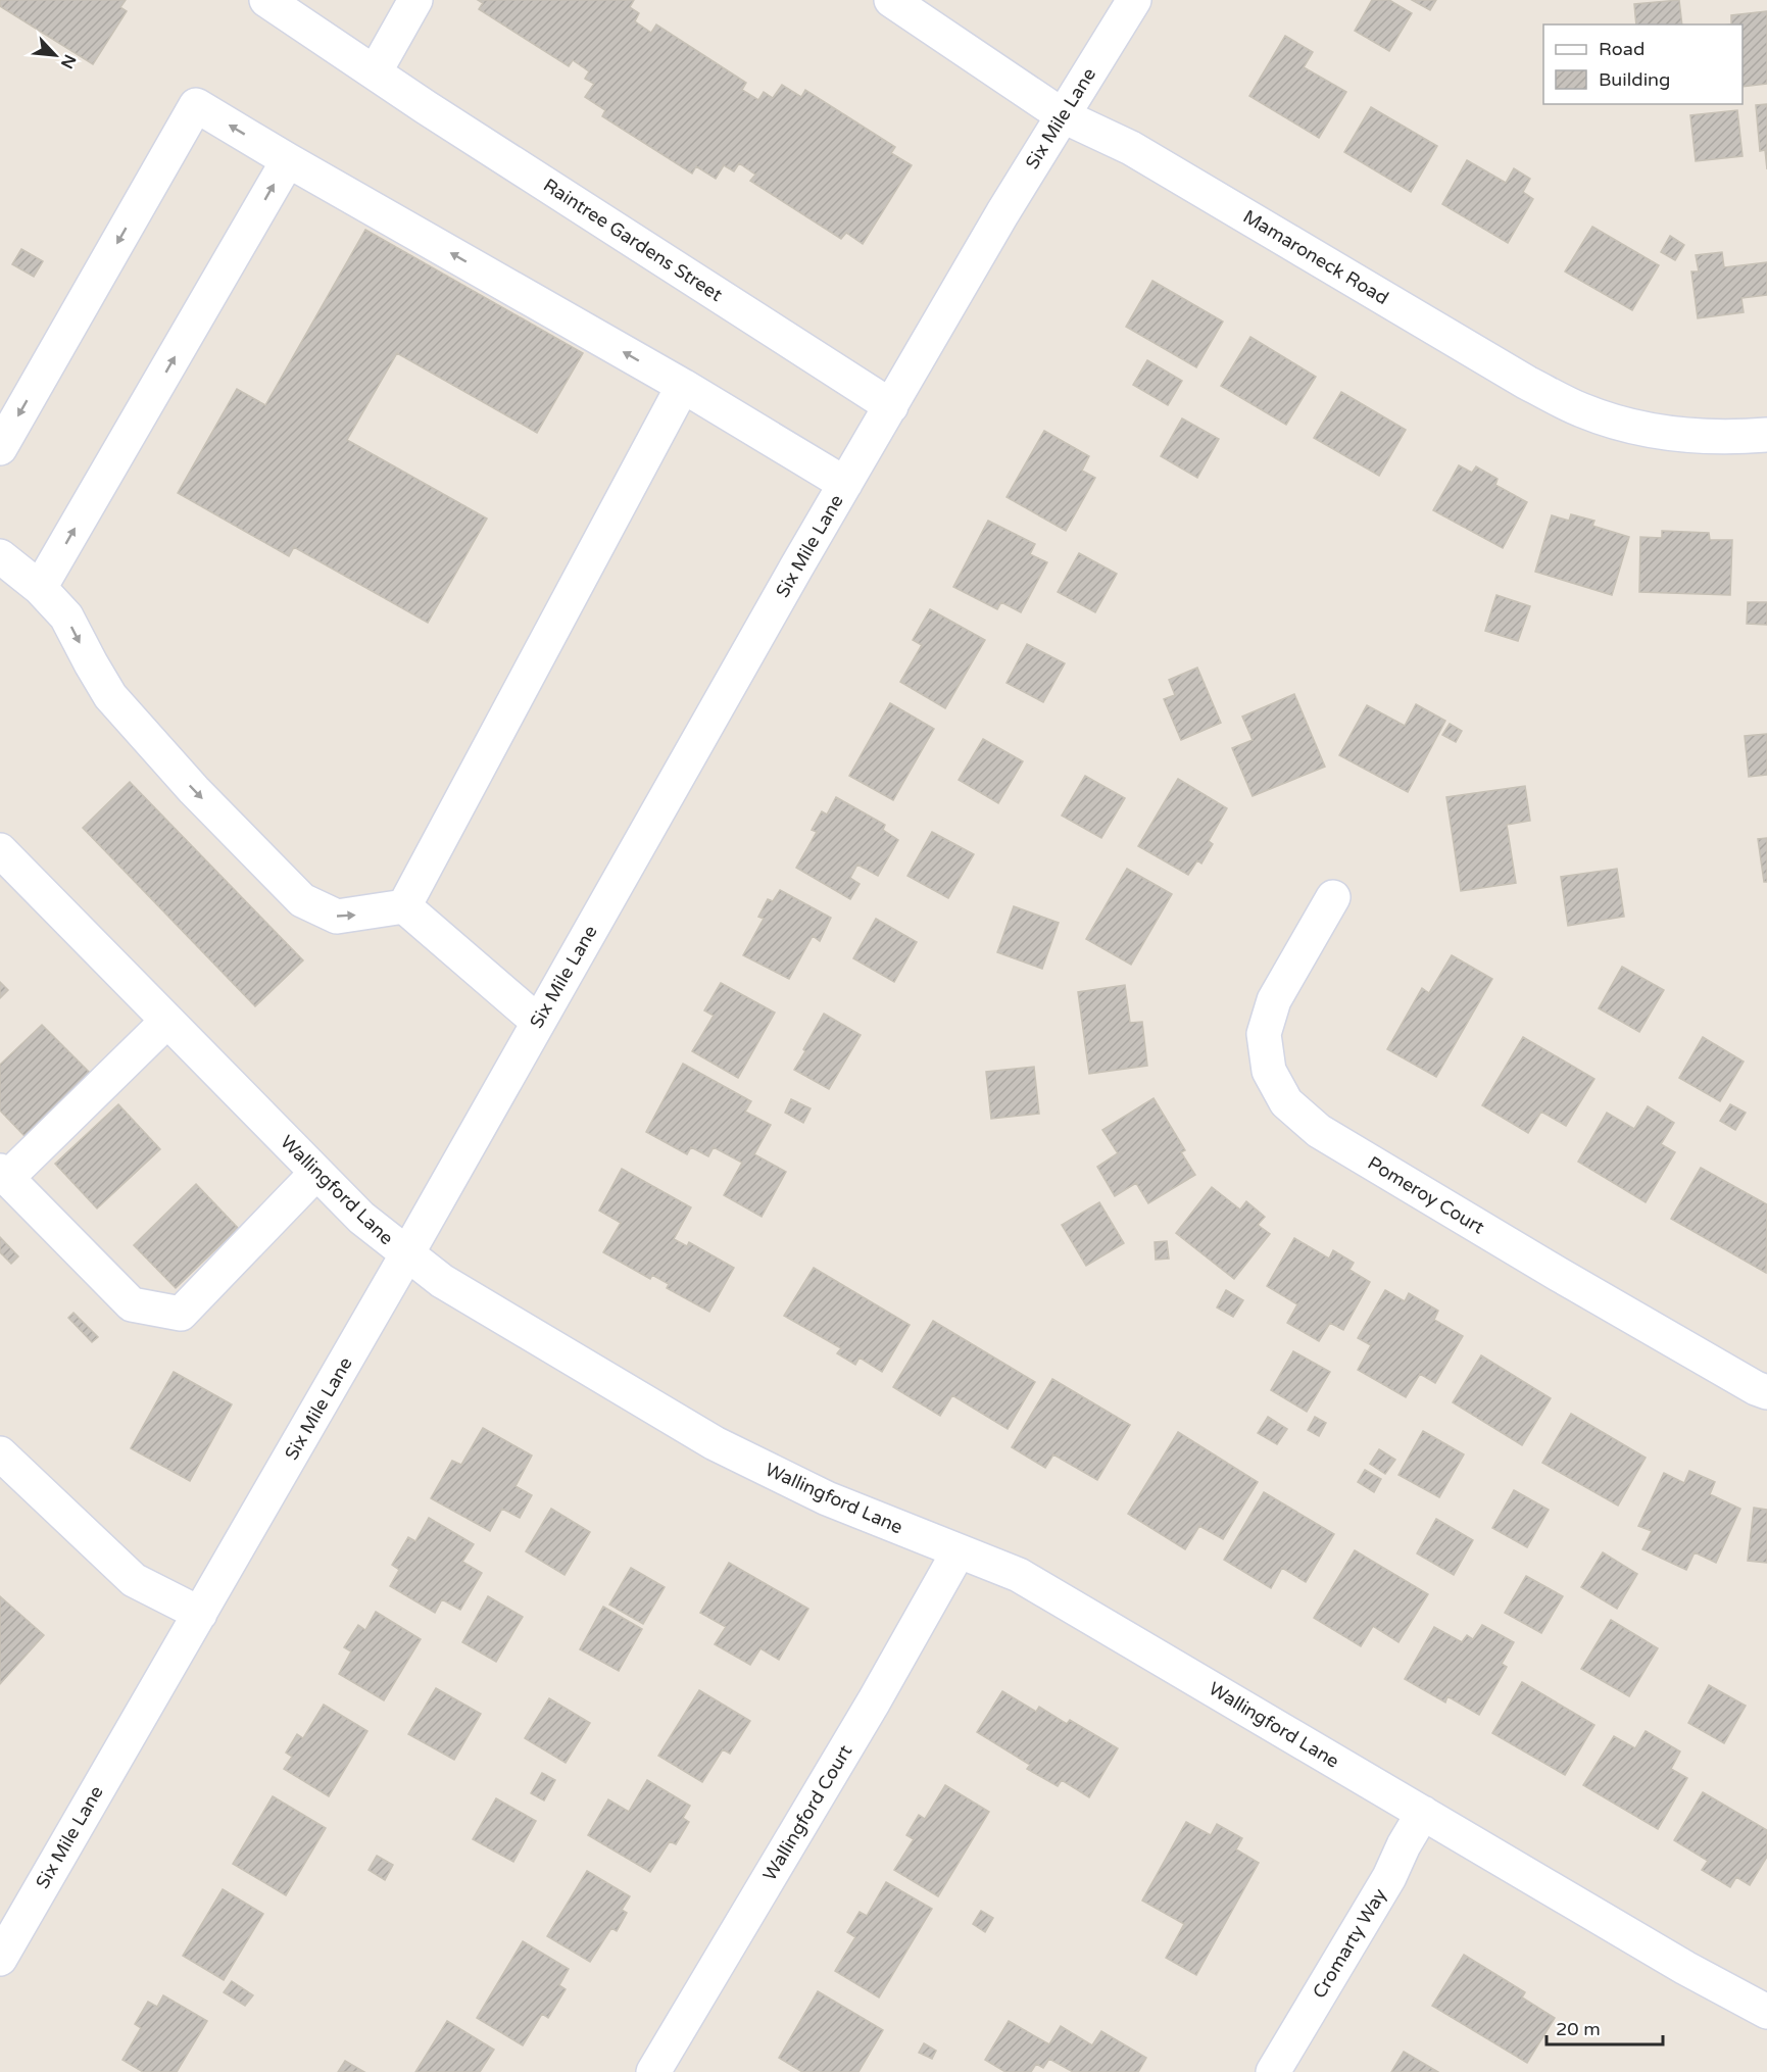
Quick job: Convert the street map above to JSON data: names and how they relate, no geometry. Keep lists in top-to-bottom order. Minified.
{"streets":{"street":["Six Mile Lane","Raintree Gardens Street","Mamaroneck Road","Wallingford Lane","Pomeroy Court","Wallingford Court","Cromarty Way"]},"crossings":[["Six Mile Lane","Raintree Gardens Street"],["Six Mile Lane","Mamaroneck Road"],["Six Mile Lane","Wallingford Lane"],["Wallingford Lane","Wallingford Court"],["Wallingford Lane","Cromarty Way"]],"legend":["Road","Building"],"scale_bar":"20 m","north":"bottom right"}
